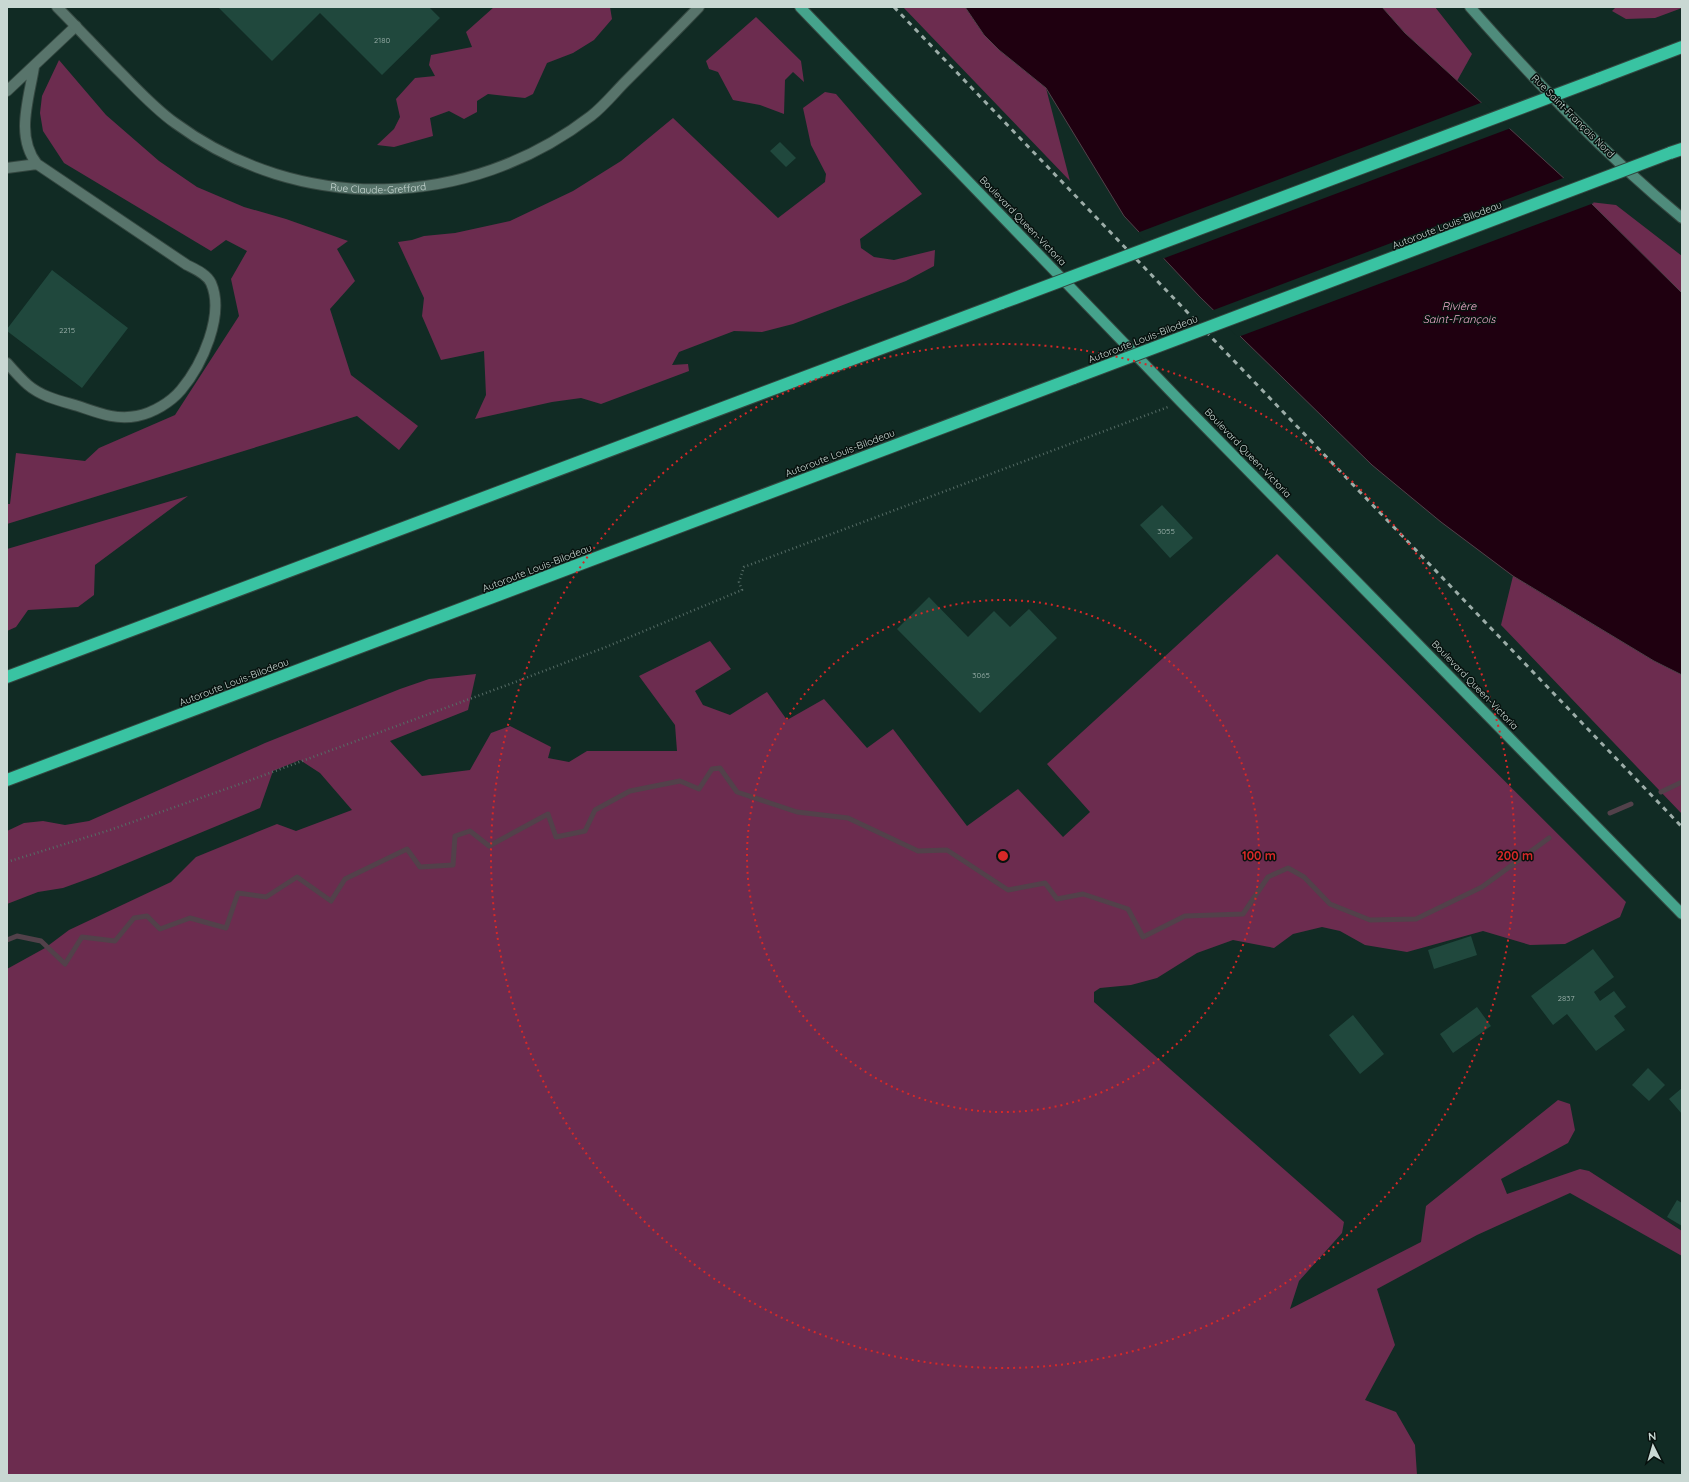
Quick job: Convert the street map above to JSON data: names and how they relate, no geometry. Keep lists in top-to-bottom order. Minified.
{"streets":{"highway":["Autoroute Louis-Bilodeau"],"main road":["Boulevard Queen-Victoria"],"street":["Rue Saint-François Nord","Rue Claude-Greffard"]},"water":["Rivière Saint-François"],"house_numbers":["2180","2215","3055","3065","2837"],"north":"top","rings":["100 m","200 m"]}
